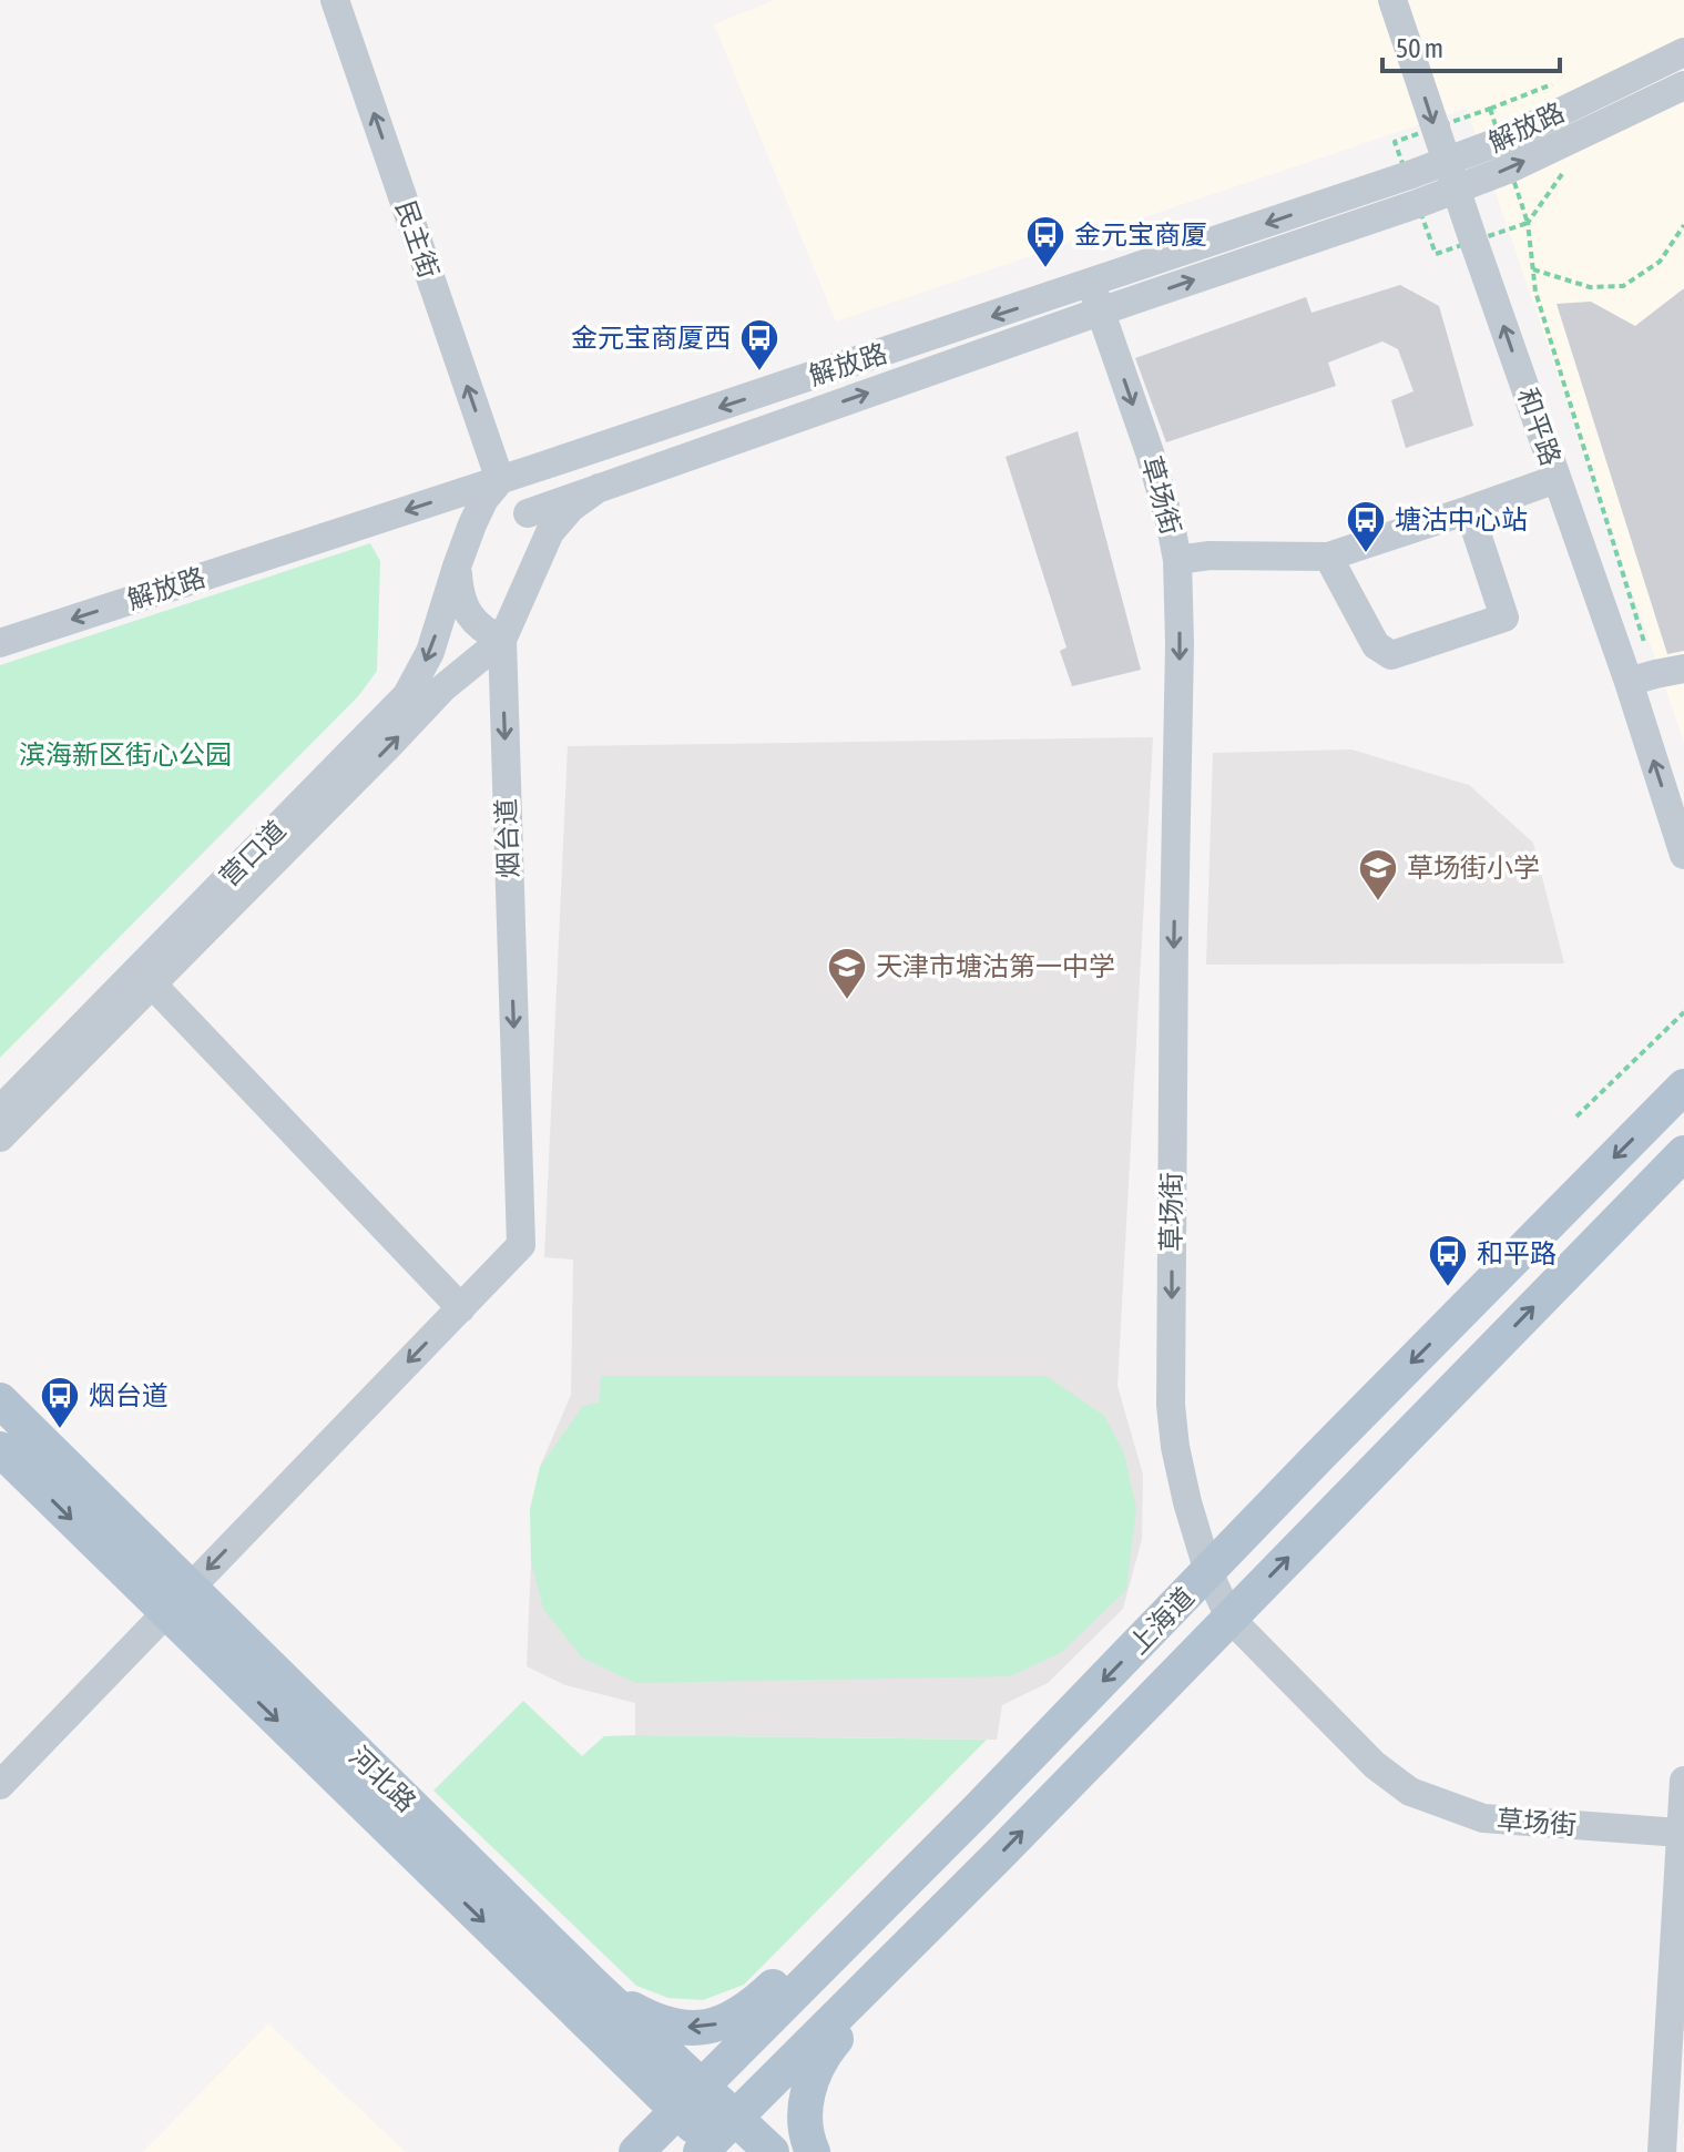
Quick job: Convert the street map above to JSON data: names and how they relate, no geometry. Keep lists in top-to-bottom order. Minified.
{"streets":{"main road":["上海道","河北路"],"street":["解放路","民主街","和平路","草场街","烟台道","营口道"]},"crossings":[["解放路","民主街"],["解放路","和平路"],["解放路","草场街"],["解放路","营口道"],["民主街","营口道"],["草场街","上海道"],["烟台道","营口道"],["烟台道","河北路"],["上海道","河北路"]],"one_way":["民主街","和平路","草场街","烟台道"],"parks":["滨海新区街心公园"],"places":{"bus stop":["金元宝商厦","金元宝商厦西","塘沽中心站","和平路","烟台道"],"school or university":["草场街小学","天津市塘沽第一中学"]},"scale_bar":"50 m"}
